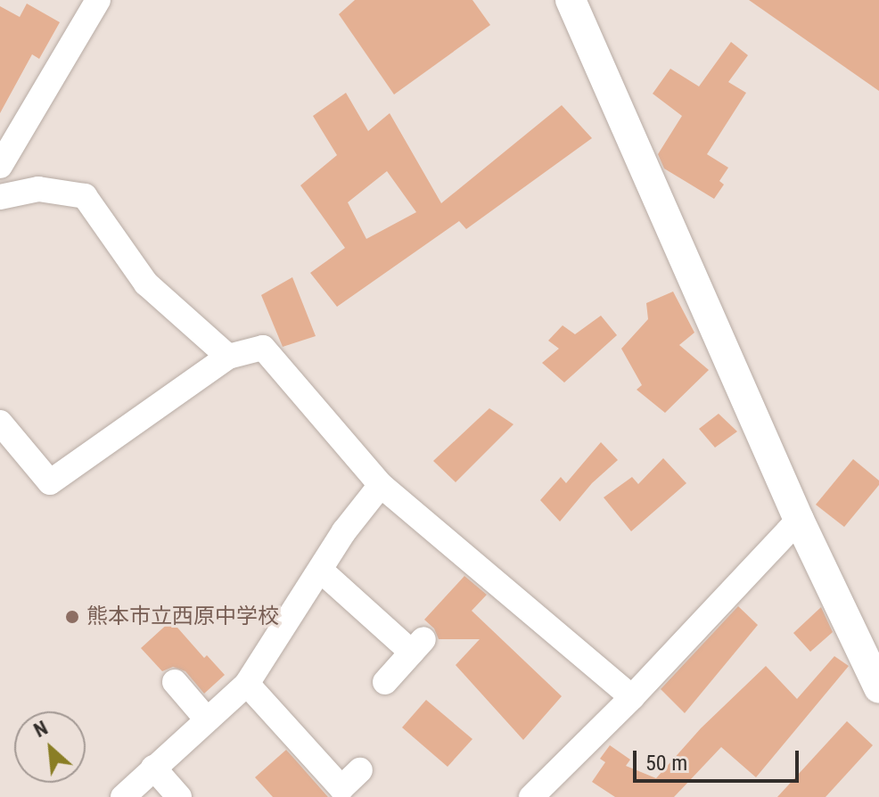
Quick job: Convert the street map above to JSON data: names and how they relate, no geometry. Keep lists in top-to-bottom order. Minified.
{"places":["熊本市立西原中学校"],"scale_bar":"50 m","north":"top left"}
